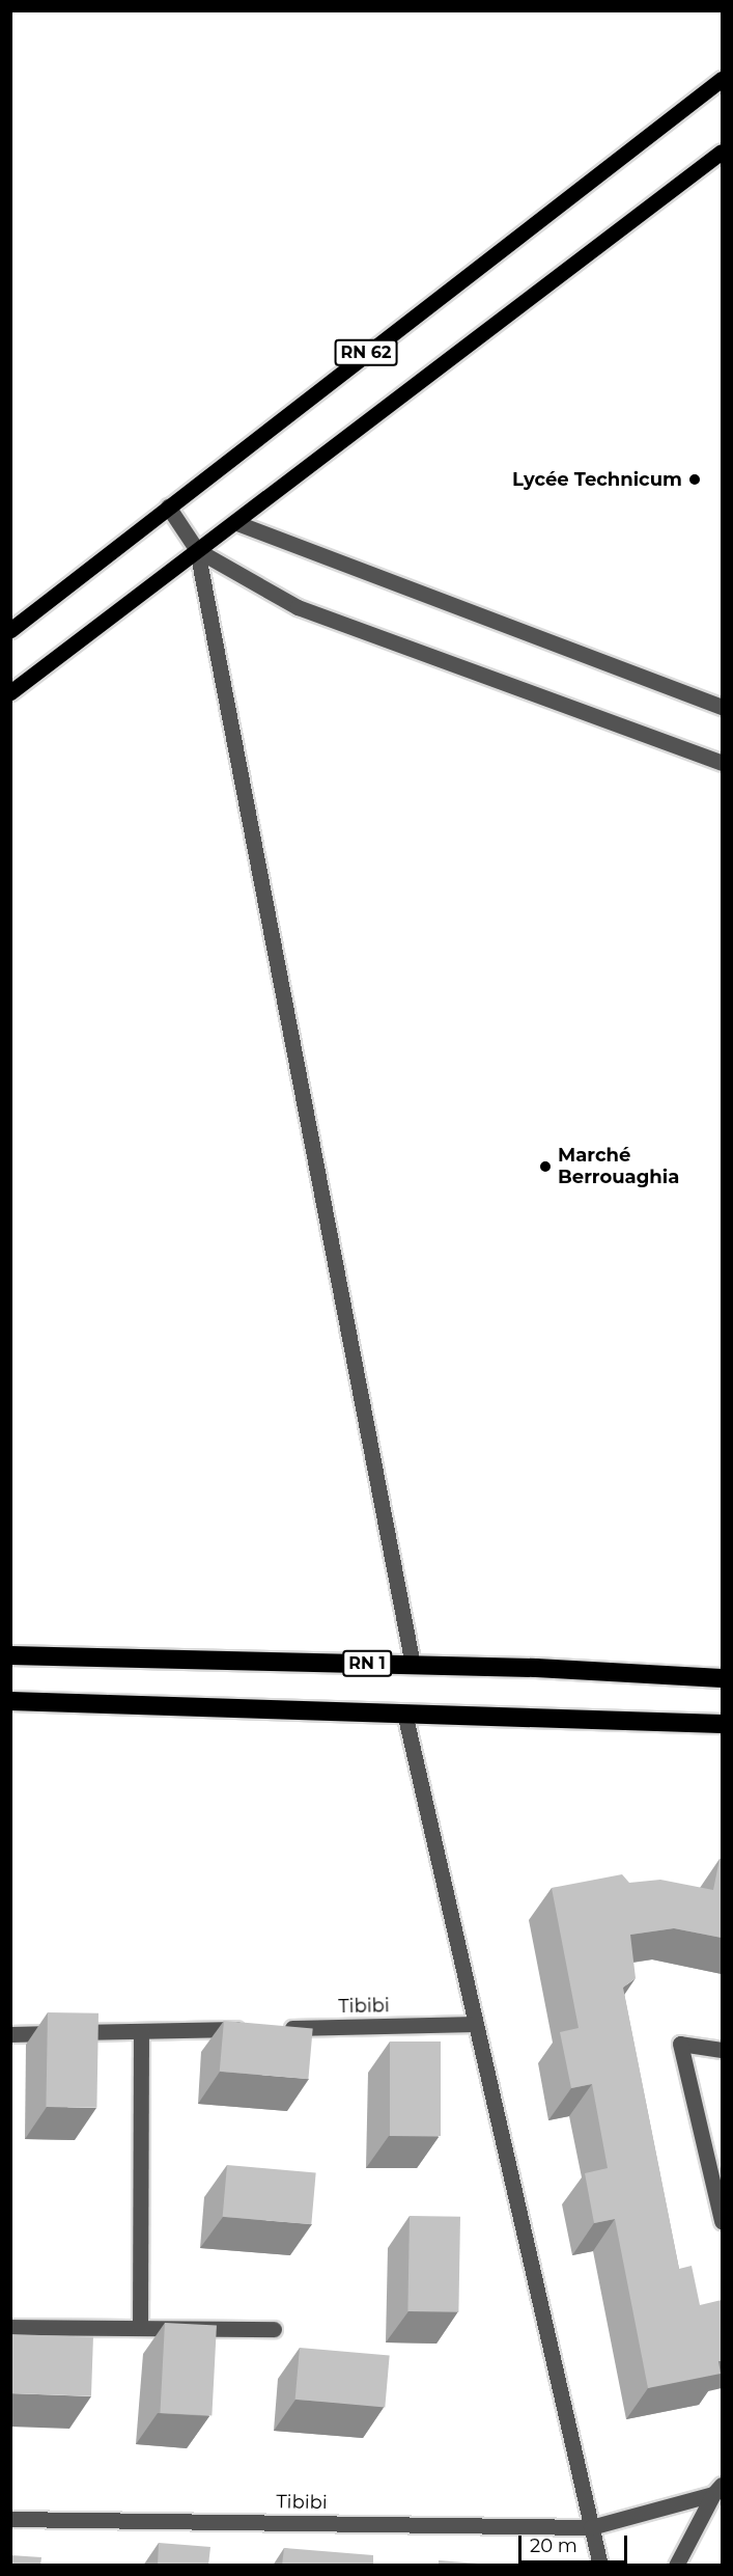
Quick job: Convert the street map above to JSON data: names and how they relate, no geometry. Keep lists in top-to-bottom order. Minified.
{"streets":{"highway":["RN 1"],"main road":["RN 62"],"street":["Tibibi"]},"places":["Lycée Technicum","Marché Berrouaghia"],"scale_bar":"20 m"}
